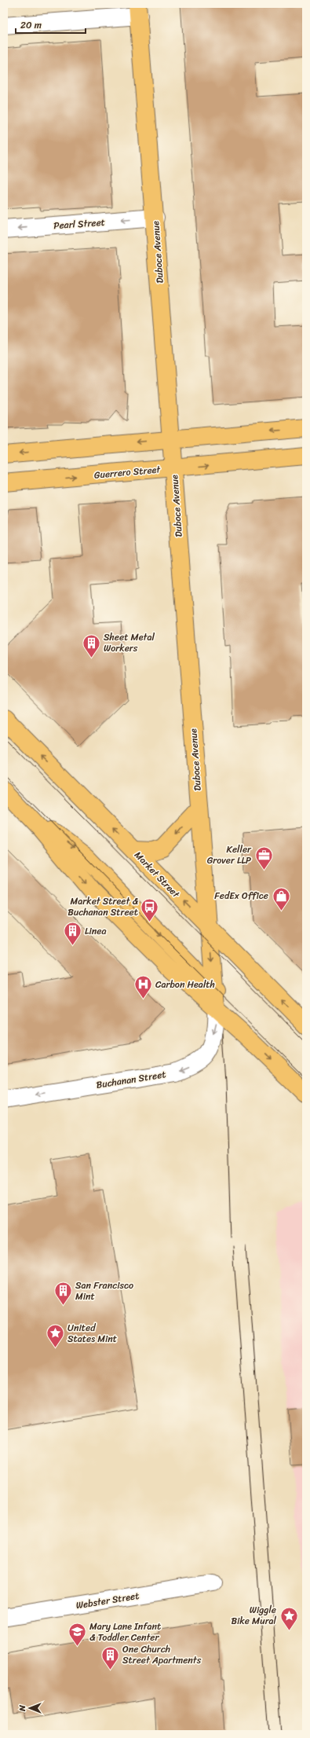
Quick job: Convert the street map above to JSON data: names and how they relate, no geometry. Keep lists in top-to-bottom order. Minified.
{"streets":{"main road":["Duboce Avenue","Guerrero Street","Market Street"],"street":["Pearl Street","Buchanan Street","Webster Street"]},"crossings":[["Pearl Street","Duboce Avenue"],["Duboce Avenue","Guerrero Street"],["Duboce Avenue","Market Street"],["Duboce Avenue","Buchanan Street"]],"one_way":["Pearl Street","Buchanan Street"],"places":{"building":["Sheet Metal Workers","Linea","San Francisco Mint","One Church Street Apartments"],"office":["Keller Grover LLP"],"shop":["FedEx Office"],"bus stop":["Market Street & Buchanan Street"],"hospital":["Carbon Health"],"place":["United States Mint","Wiggle Bike Mural"],"school or university":["Mary Lane Infant & Toddler Center"]},"scale_bar":"20 m","north":"left"}
